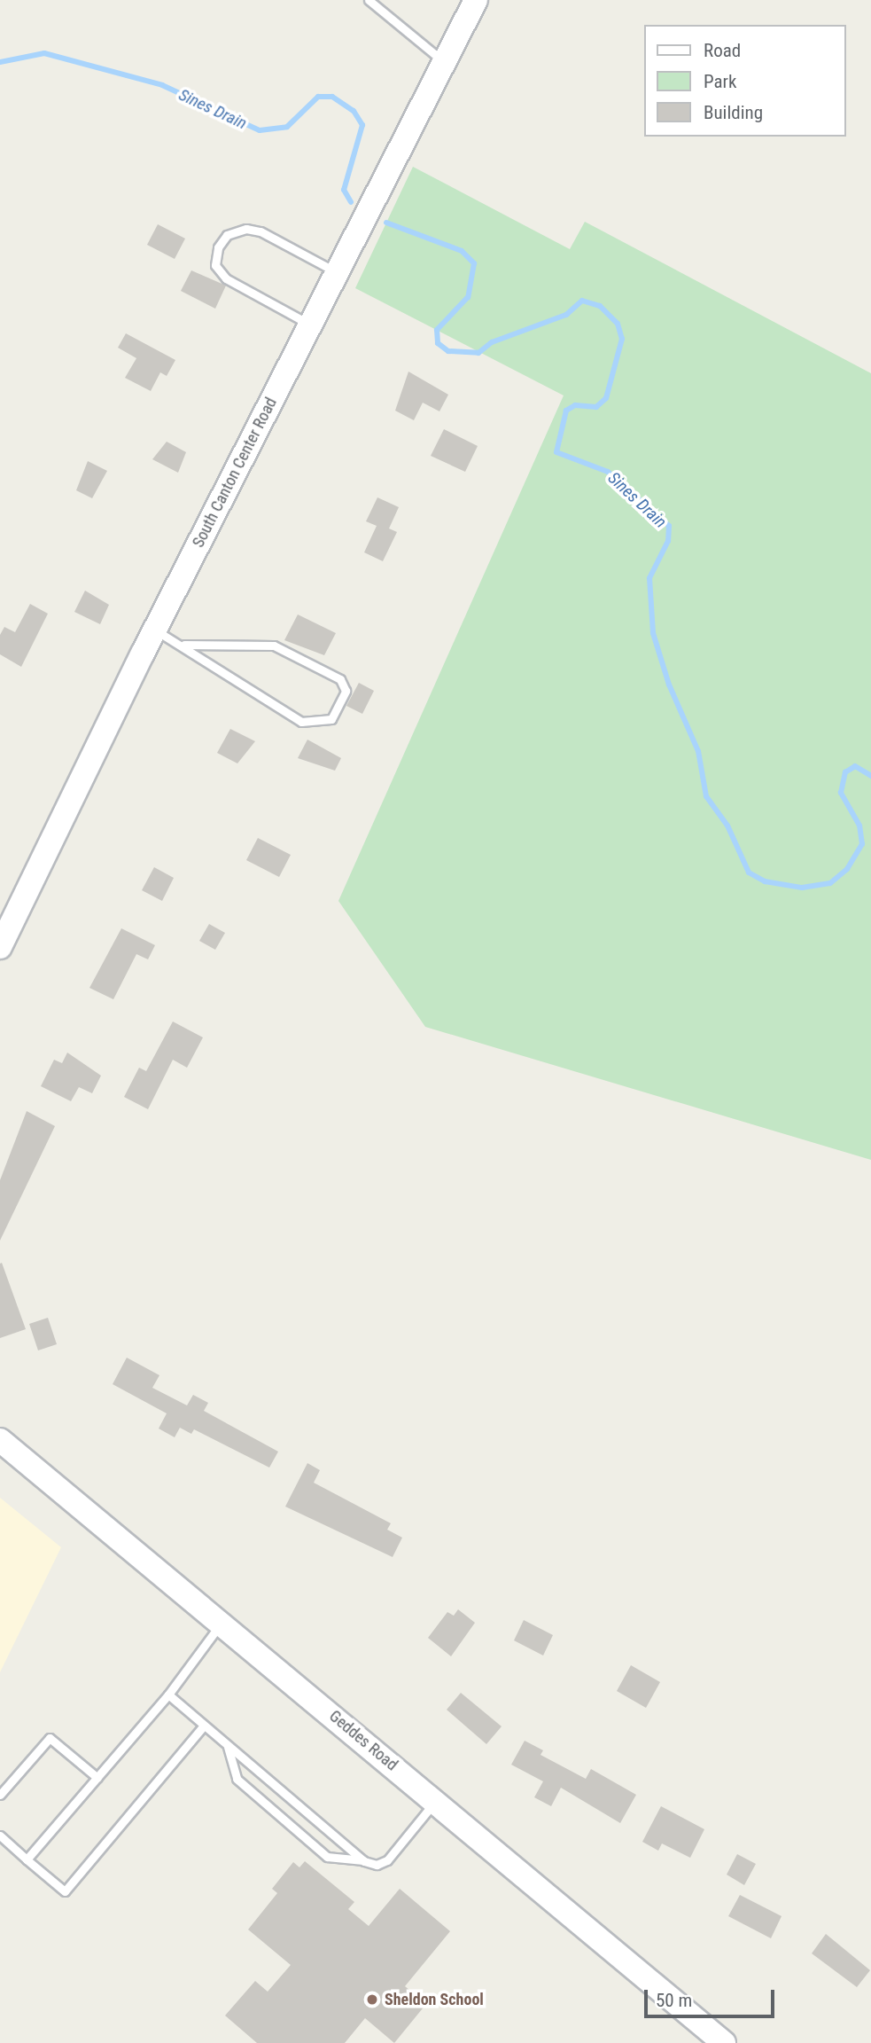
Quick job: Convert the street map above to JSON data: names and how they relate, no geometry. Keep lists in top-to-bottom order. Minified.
{"streets":{"main road":["South Canton Center Road","Geddes Road"]},"water":["Sines Drain"],"places":["Sheldon School"],"legend":["Road","Park","Building"],"scale_bar":"50 m"}
